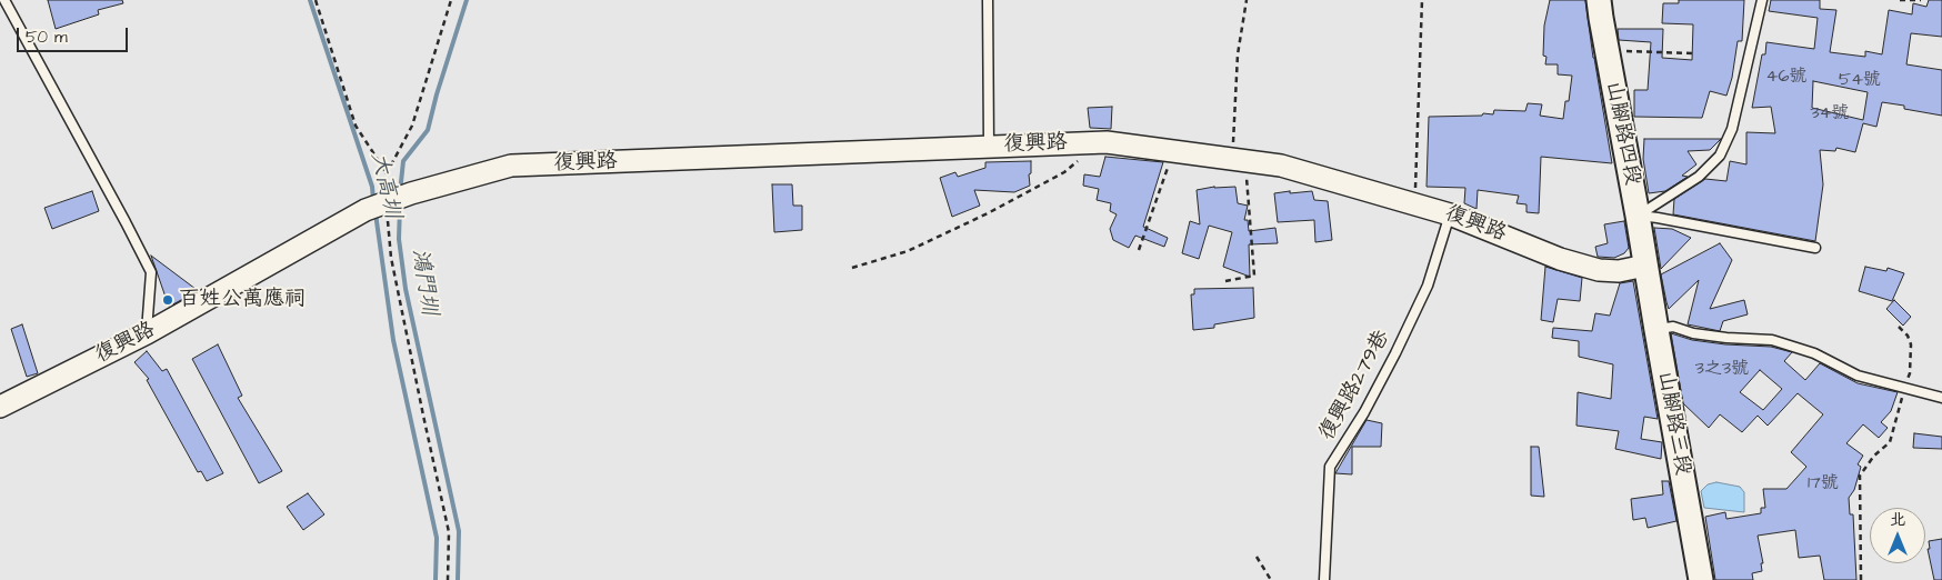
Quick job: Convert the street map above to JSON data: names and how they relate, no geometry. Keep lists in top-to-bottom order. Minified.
{"streets":{"main road":["山腳路四段","山腳路三段"],"street":["復興路"],"lane":["復興路279巷"]},"crossings":[["山腳路四段","復興路"],["山腳路四段","山腳路三段"],["復興路","復興路279巷"],["復興路","山腳路三段"]],"water":["大高圳","鴻門圳"],"places":["百姓公萬應祠"],"house_numbers":["46號","54號","34號","3之3號","17號"],"scale_bar":"50 m","north":"top"}
